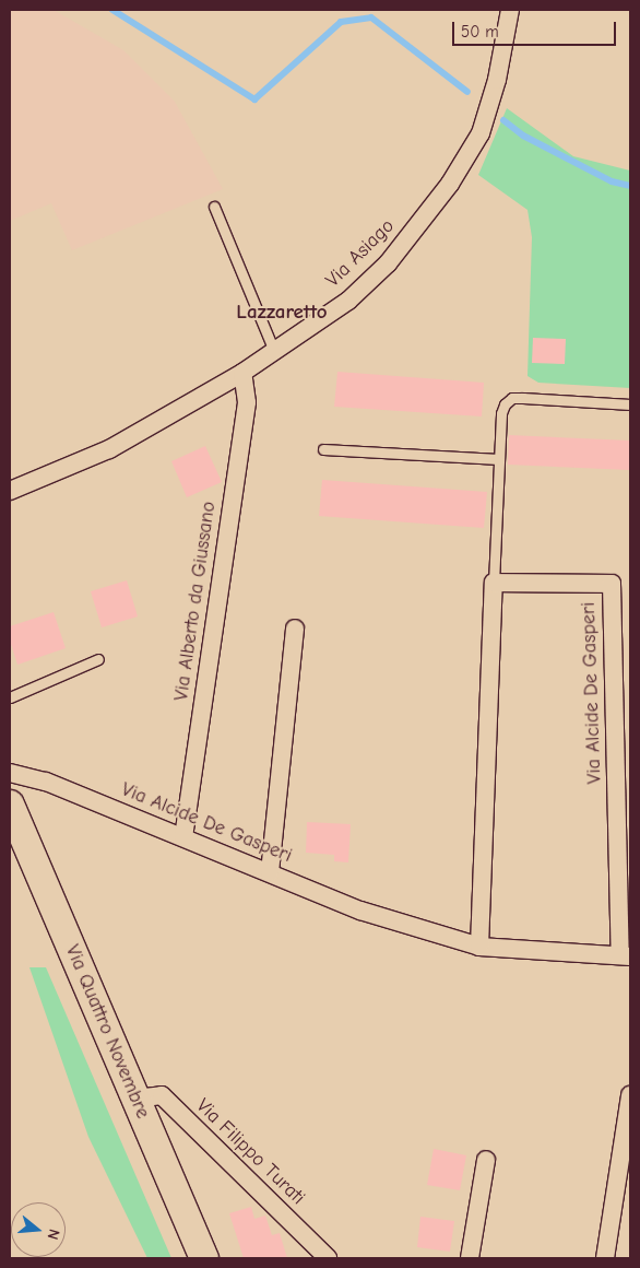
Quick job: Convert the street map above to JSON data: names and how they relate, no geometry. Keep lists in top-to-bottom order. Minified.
{"streets":{"main road":["Via Quattro Novembre"],"street":["Via Asiago","Via Alberto da Giussano","Via Alcide De Gasperi","Via Filippo Turati"]},"crossings":[["Via Asiago","Via Alberto da Giussano"],["Via Alberto da Giussano","Via Alcide De Gasperi"],["Via Quattro Novembre","Via Filippo Turati"]],"districts":["Lazzaretto"],"scale_bar":"50 m","north":"right"}
